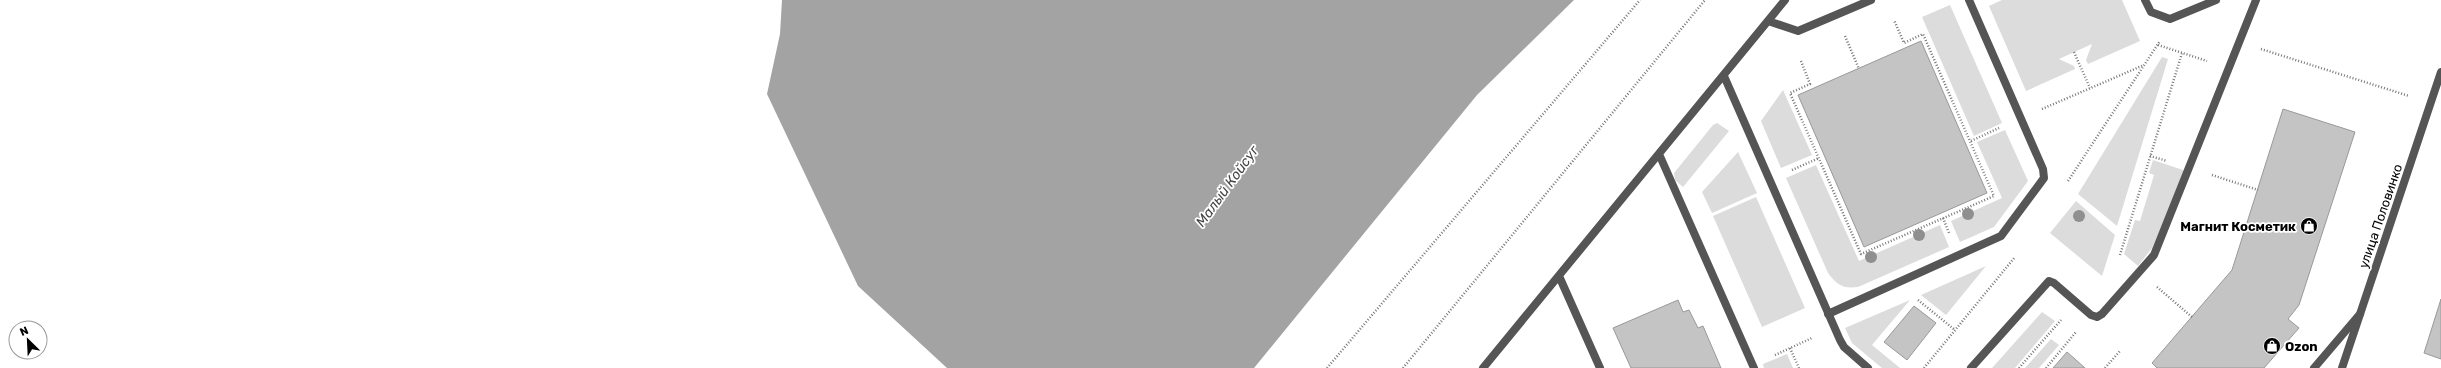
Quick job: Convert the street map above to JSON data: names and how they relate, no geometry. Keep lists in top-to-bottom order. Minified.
{"streets":{"street":["улица Половинко"]},"water":["Малый Койсуг"],"places":{"shop":["Магнит Косметик","Ozon"]},"north":"top left"}
